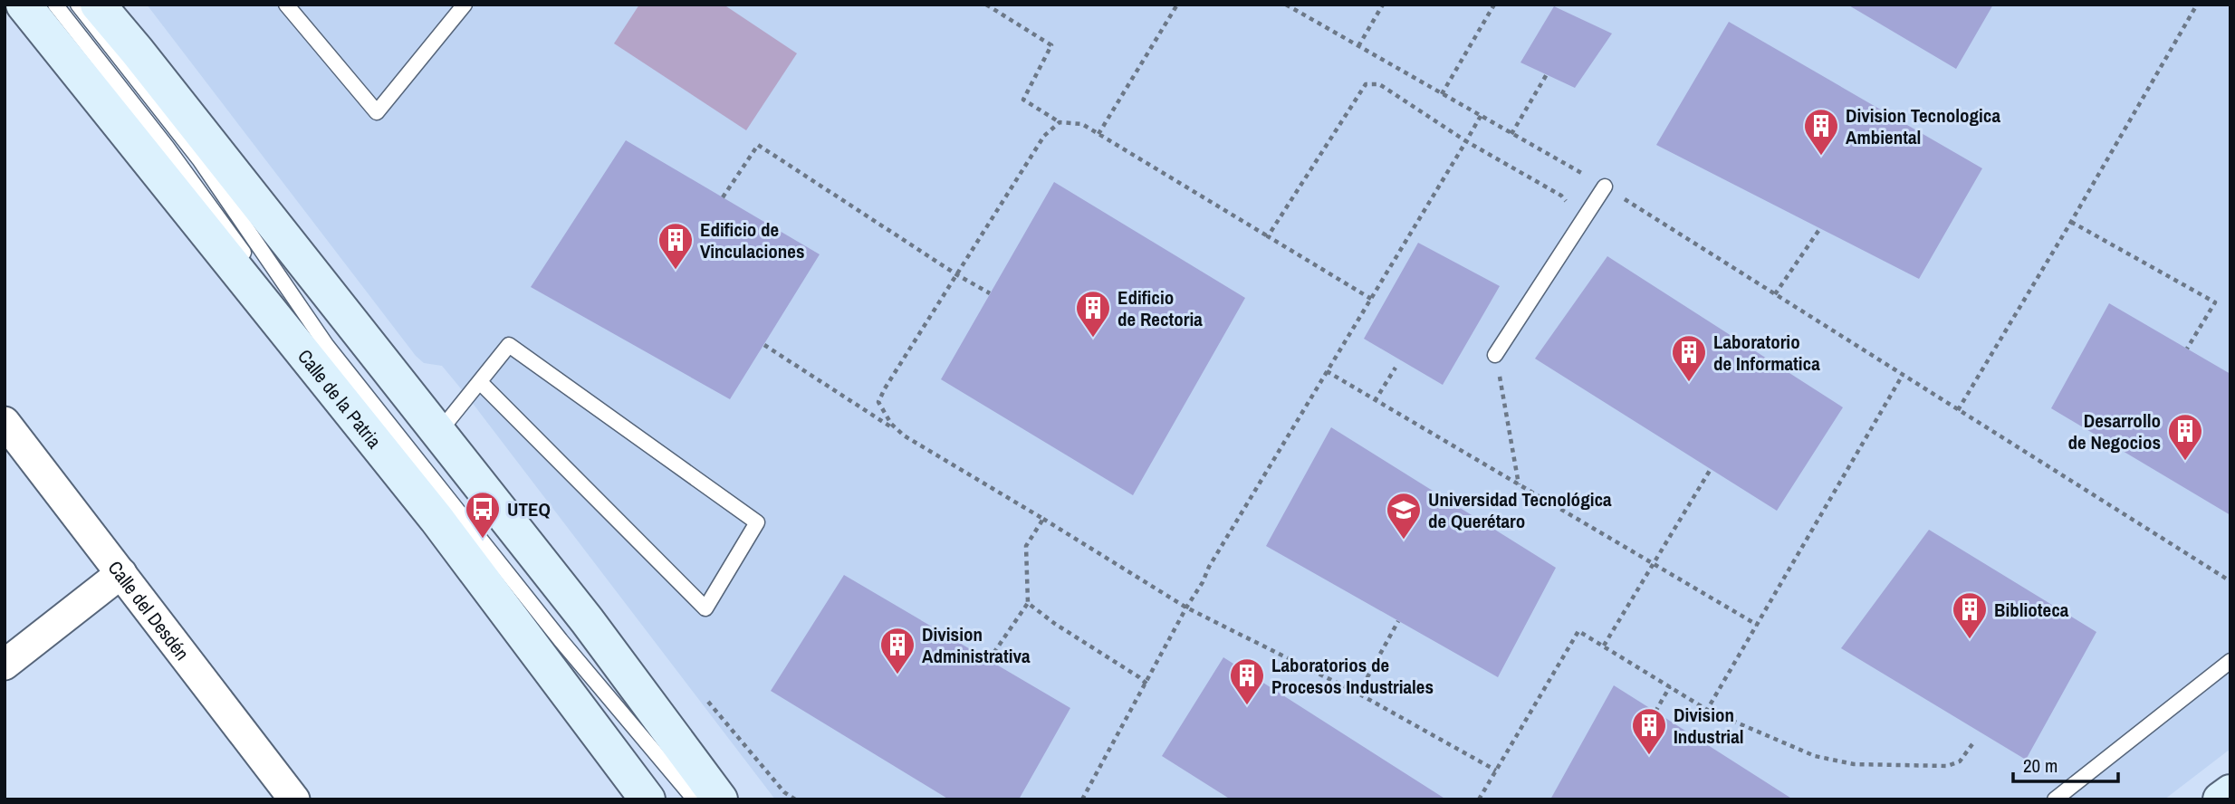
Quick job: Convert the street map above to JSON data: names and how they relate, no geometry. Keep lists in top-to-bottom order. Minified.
{"streets":{"street":["Calle de la Patria","Calle del Desdén"]},"places":{"building":["Division Tecnologica Ambiental","Edificio de Vinculaciones","Edificio de Rectoria","Laboratorio de Informatica","Desarrollo de Negocios","Biblioteca","Division Administrativa","Laboratorios de Procesos Industriales","Division Industrial"],"bus stop":["UTEQ"],"school or university":["Universidad Tecnológica de Querétaro"]},"scale_bar":"20 m"}
